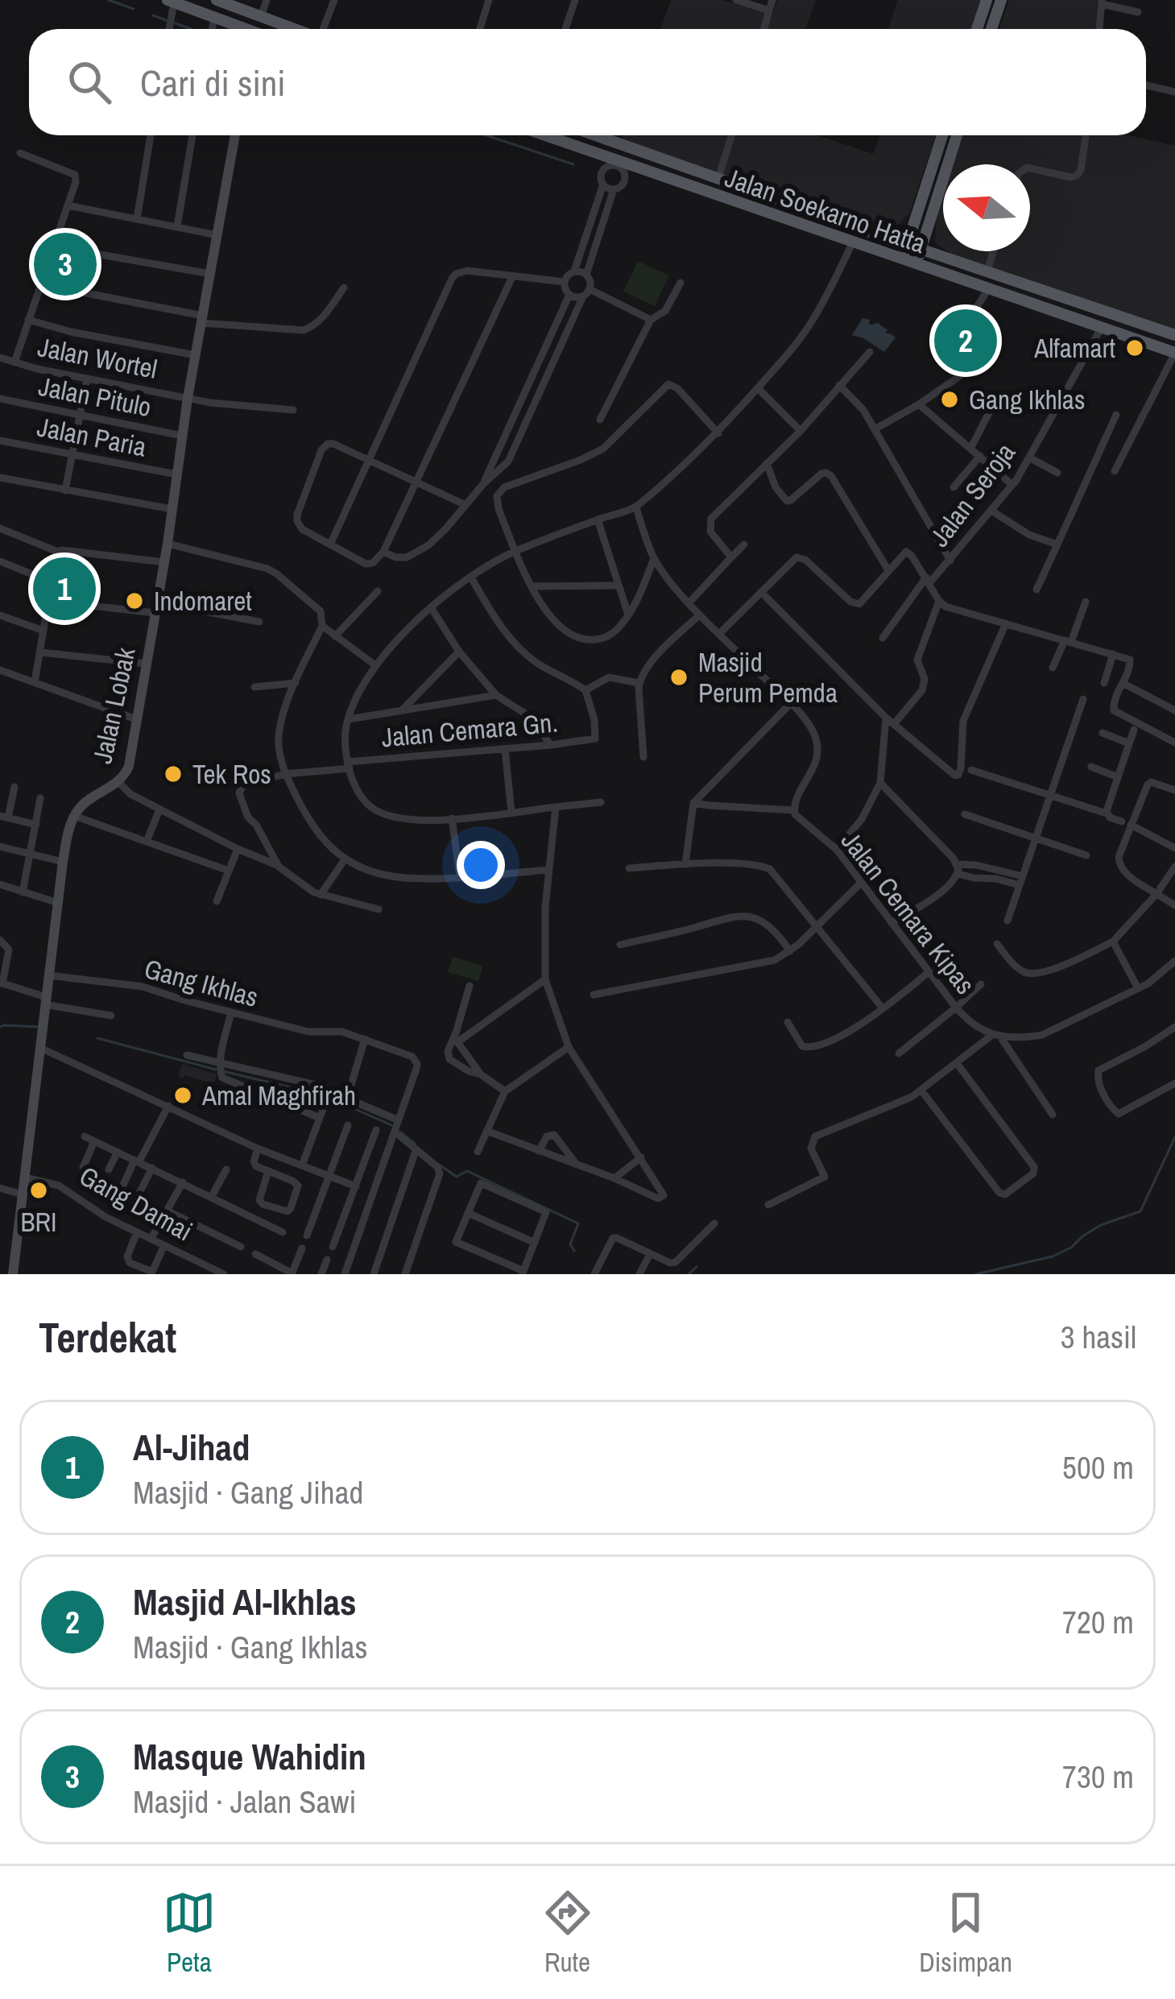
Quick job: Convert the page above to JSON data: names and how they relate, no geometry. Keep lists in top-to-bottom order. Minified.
{"streets":{"main road":["Jalan Soekarno Hatta","Jalan Lobak"],"street":["Jalan Wortel","Jalan Pitulo","Jalan Paria","Jalan Seroja","Jalan Cemara Gn.","Jalan Cemara Kipas","Gang Ikhlas","Gang Damai"]},"crossings":[["Jalan Soekarno Hatta","Jalan Seroja"],["Jalan Wortel","Jalan Lobak"],["Jalan Pitulo","Jalan Lobak"],["Jalan Paria","Jalan Lobak"]],"places":["Alfamart","Gang Ikhlas","Indomaret","Masjid Perum Pemda","Tek Ros","Amal Maghfirah","BRI"],"north":"left","page":{"search":"Cari di sini","pins":["3","2","1"],"heading":["Terdekat","3 hasil"],"list":[{"mark":"1","name":"Al-Jihad","note":"Masjid · Gang Jihad","value":"500 m"},{"mark":"2","name":"Masjid Al-Ikhlas","note":"Masjid · Gang Ikhlas","value":"720 m"},{"mark":"3","name":"Masque Wahidin","note":"Masjid · Jalan Sawi","value":"730 m"}],"nav":["Peta","Rute","Disimpan"]}}
